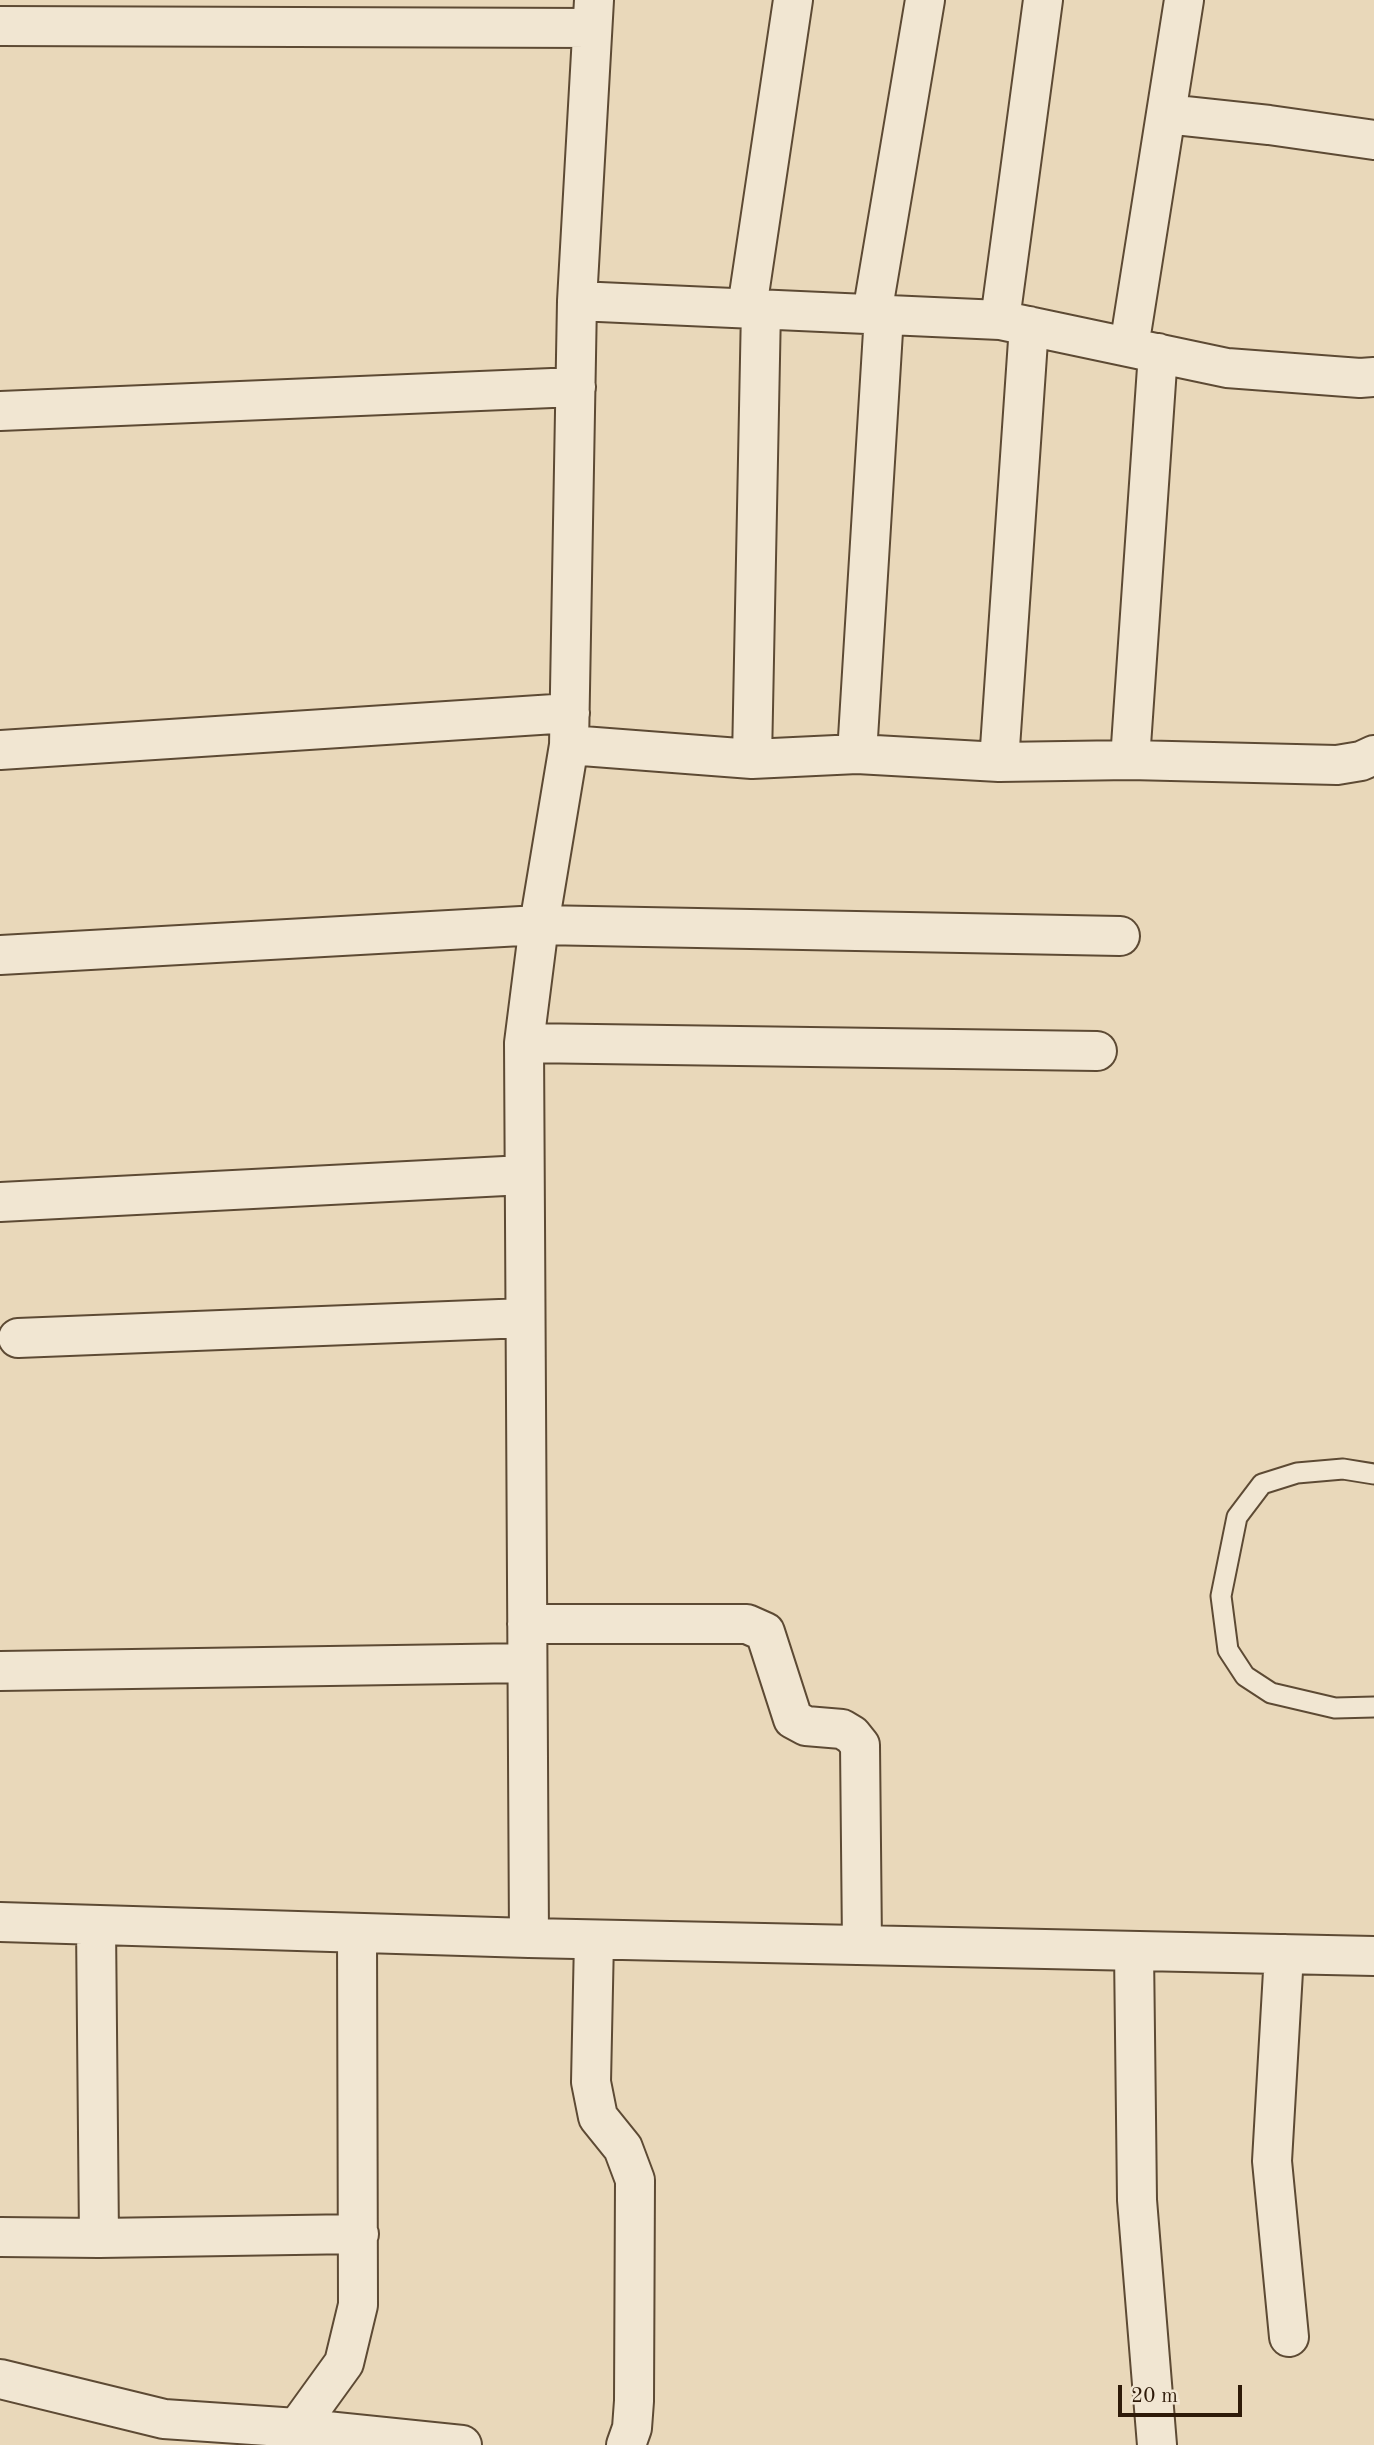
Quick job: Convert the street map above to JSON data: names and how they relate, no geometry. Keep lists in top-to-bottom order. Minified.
{"scale_bar":"20 m"}
